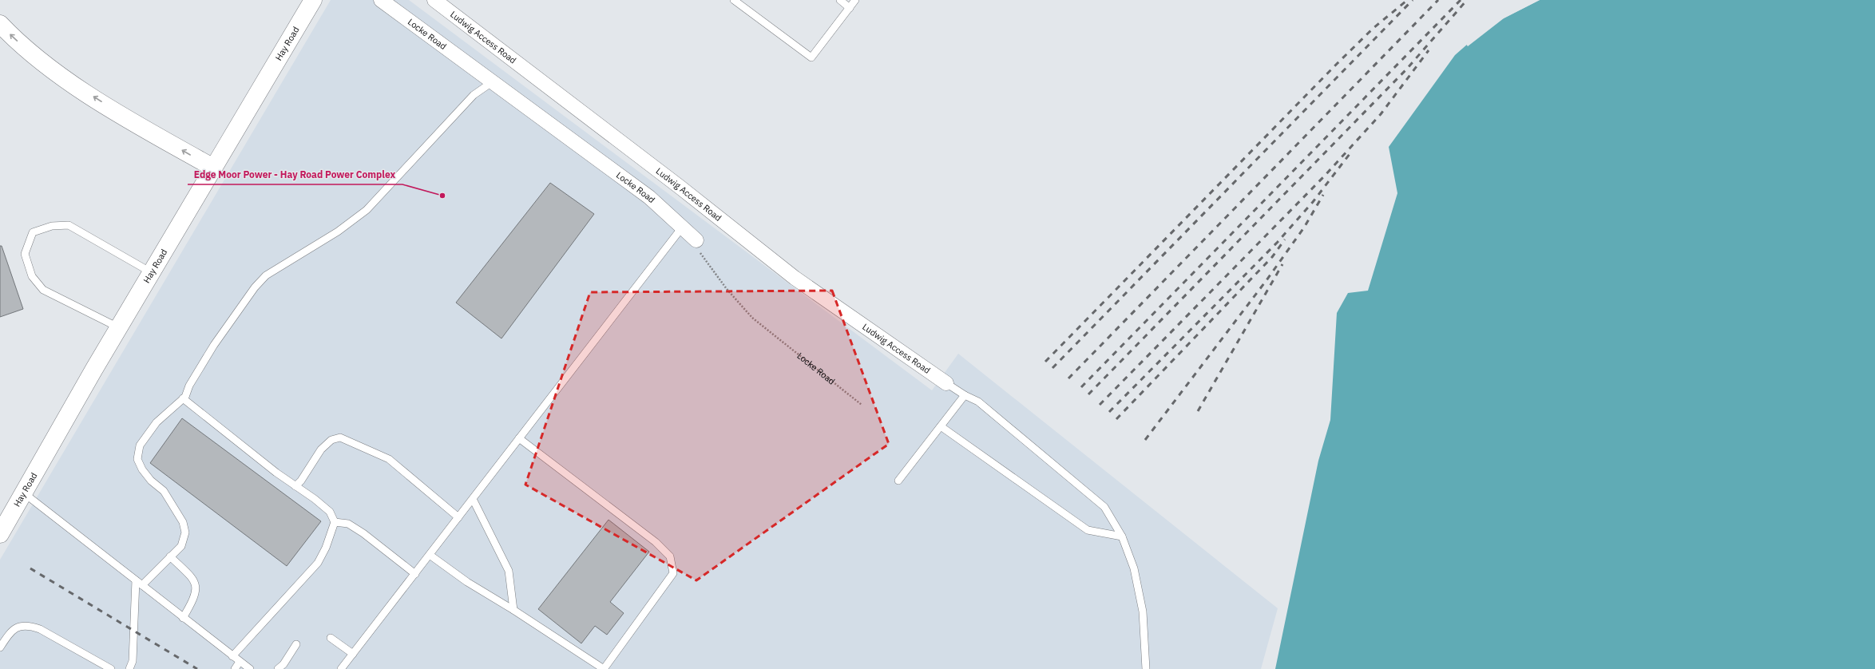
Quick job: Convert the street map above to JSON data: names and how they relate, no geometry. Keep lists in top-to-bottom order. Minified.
{"streets":{"main road":["Hay Road"],"street":["Locke Road","Ludwig Access Road"]},"places":["Edge Moor Power - Hay Road Power Complex"]}
